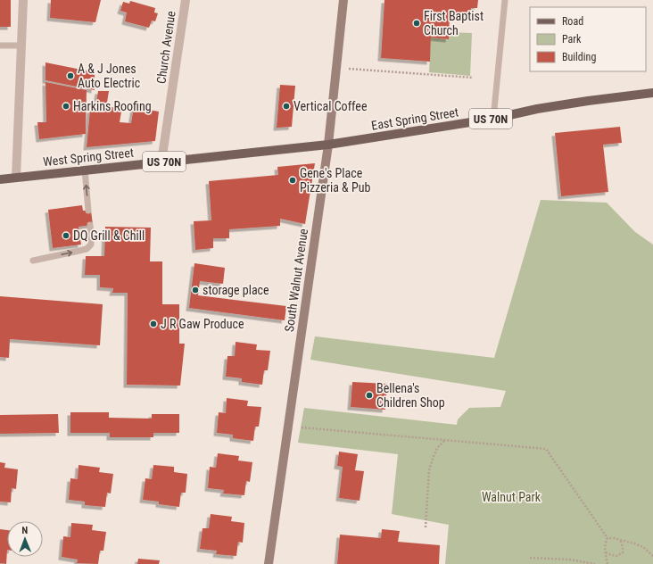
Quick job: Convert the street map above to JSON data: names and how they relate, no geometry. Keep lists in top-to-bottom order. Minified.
{"streets":{"main road":["East Spring Street","US 70N","West Spring Street"],"street":["Church Avenue","South Walnut Avenue"]},"crossings":[["Church Avenue","West Spring Street"],["East Spring Street","West Spring Street"],["East Spring Street","South Walnut Avenue"],["West Spring Street","South Walnut Avenue"]],"parks":["Walnut Park"],"places":["First Baptist Church","A & J Jones Auto Electric","Harkins Roofing","Vertical Coffee","Gene's Place Pizzeria & Pub","DQ Grill & Chill","storage place","J R Gaw Produce","Bellena's Children Shop"],"legend":["Road","Park","Building"],"north":"top"}
